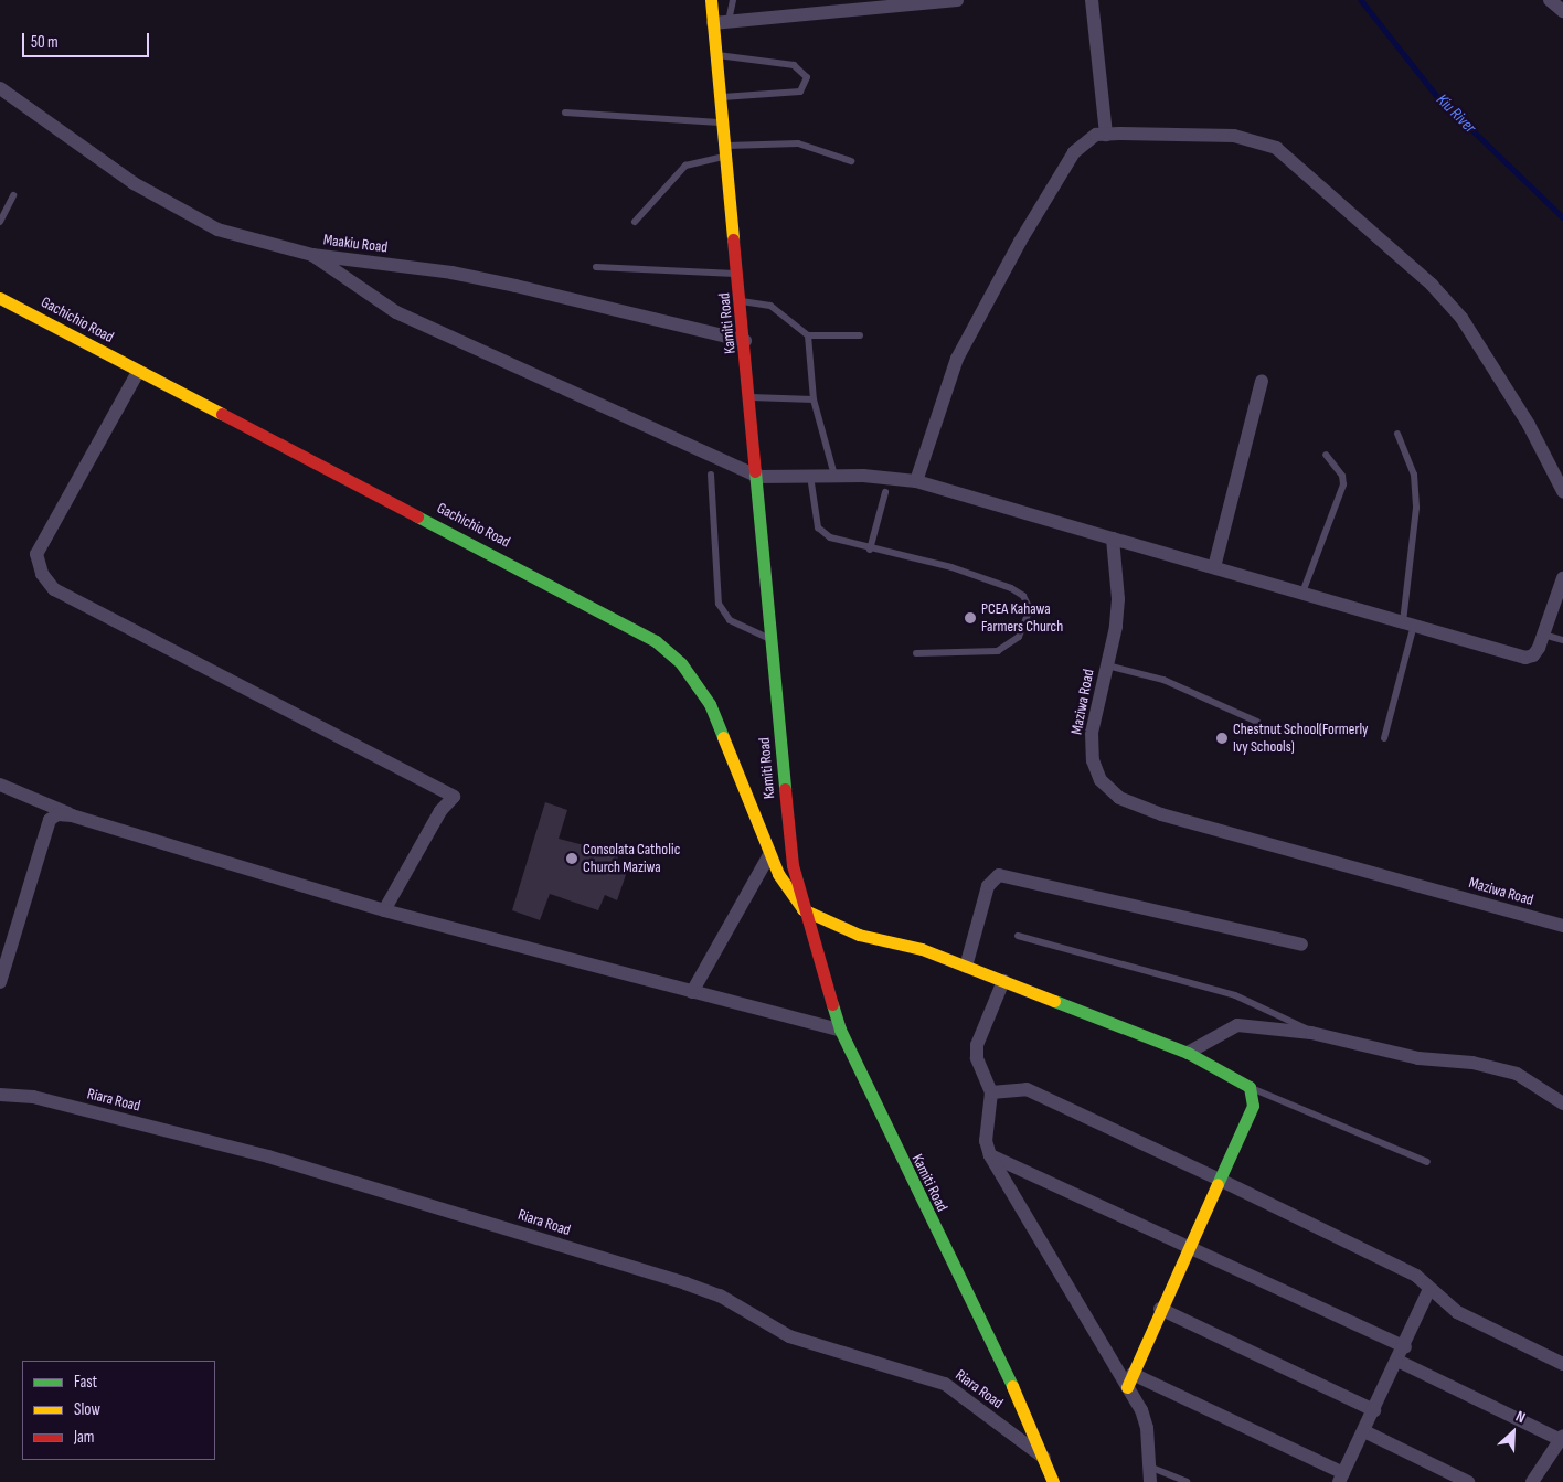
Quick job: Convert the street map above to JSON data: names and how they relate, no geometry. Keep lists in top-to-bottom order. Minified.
{"streets":{"street":["Maakiu Road","Gachichio Road","Kamiti Road","Maziwa Road","Riara Road"]},"crossings":[["Maakiu Road","Kamiti Road"],["Gachichio Road","Kamiti Road"],["Kamiti Road","Riara Road"]],"water":["Kiu River"],"places":["PCEA Kahawa Farmers Church","Chestnut School(Formerly Ivy Schools)","Consolata Catholic Church Maziwa"],"legend":["Fast","Slow","Jam"],"scale_bar":"50 m","north":"top right"}
